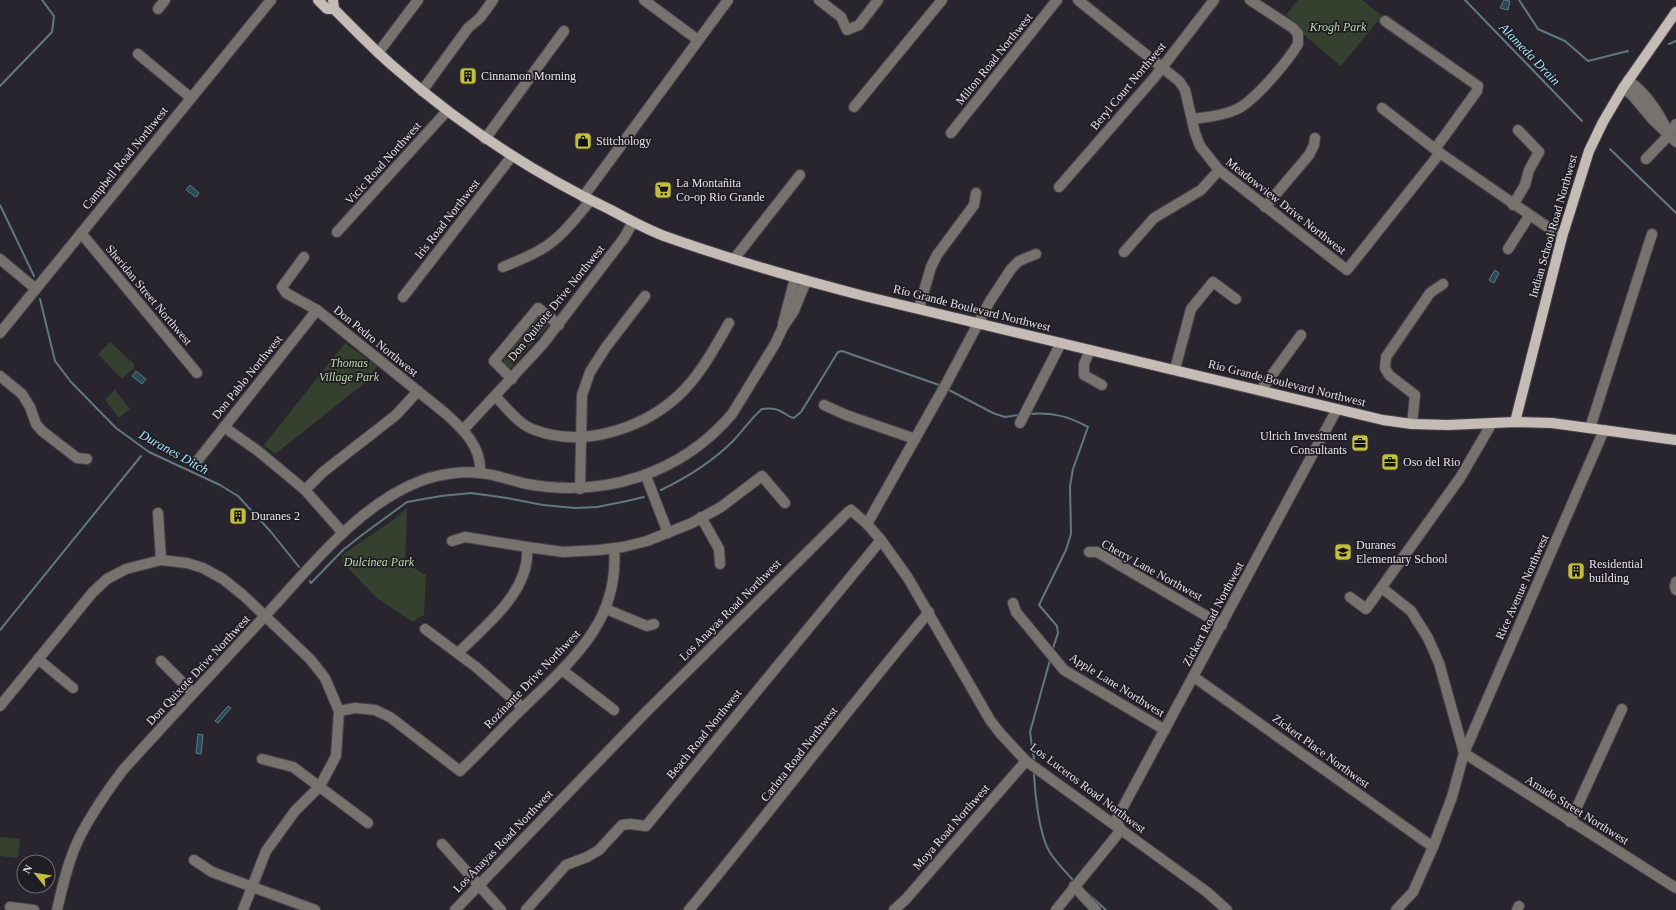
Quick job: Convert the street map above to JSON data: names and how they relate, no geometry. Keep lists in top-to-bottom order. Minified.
{"streets":{"main road":["Indian School Road Northwest","Rio Grande Boulevard Northwest"],"street":["Milton Road Northwest","Beryl Court Northwest","Campbell Road Northwest","Vicic Road Northwest","Meadowview Drive Northwest","Iris Road Northwest","Sheridan Street Northwest","Don Quixote Drive Northwest","Don Pedro Northwest","Don Pablo Northwest","Cherry Lane Northwest","Rice Avenue Northwest","Los Anayas Road Northwest","Zickert Road Northwest","Rozinante Drive Northwest","Apple Lane Northwest","Beach Road Northwest","Zickert Place Northwest","Carlota Road Northwest","Los Luceros Road Northwest","Amado Street Northwest","Moya Road Northwest"]},"crossings":[["Beryl Court Northwest","Meadowview Drive Northwest"],["Campbell Road Northwest","Sheridan Street Northwest"],["Vicic Road Northwest","Rio Grande Boulevard Northwest"],["Iris Road Northwest","Rio Grande Boulevard Northwest"],["Indian School Road Northwest","Rio Grande Boulevard Northwest"],["Don Quixote Drive Northwest","Rio Grande Boulevard Northwest"],["Don Quixote Drive Northwest","Don Pedro Northwest"],["Rio Grande Boulevard Northwest","Rice Avenue Northwest"],["Rio Grande Boulevard Northwest","Zickert Road Northwest"],["Don Pedro Northwest","Don Pablo Northwest"],["Cherry Lane Northwest","Zickert Road Northwest"],["Rice Avenue Northwest","Zickert Place Northwest"],["Rice Avenue Northwest","Amado Street Northwest"],["Los Anayas Road Northwest","Los Luceros Road Northwest"],["Zickert Road Northwest","Apple Lane Northwest"],["Zickert Road Northwest","Zickert Place Northwest"],["Zickert Road Northwest","Los Luceros Road Northwest"],["Beach Road Northwest","Los Luceros Road Northwest"],["Carlota Road Northwest","Los Luceros Road Northwest"],["Los Luceros Road Northwest","Moya Road Northwest"]],"water":["Alameda Drain","Duranes Ditch"],"parks":["Krogh Park","Thomas Village Park","Dulcinea Park"],"places":{"building":["Cinnamon Morning","Duranes 2","Residential building"],"shop":["Stitchology"],"supermarket":["La Montañita Co-op Rio Grande"],"office":["Ulrich Investment Consultants","Oso del Rio"],"school or university":["Duranes Elementary School"]},"north":"top left"}
